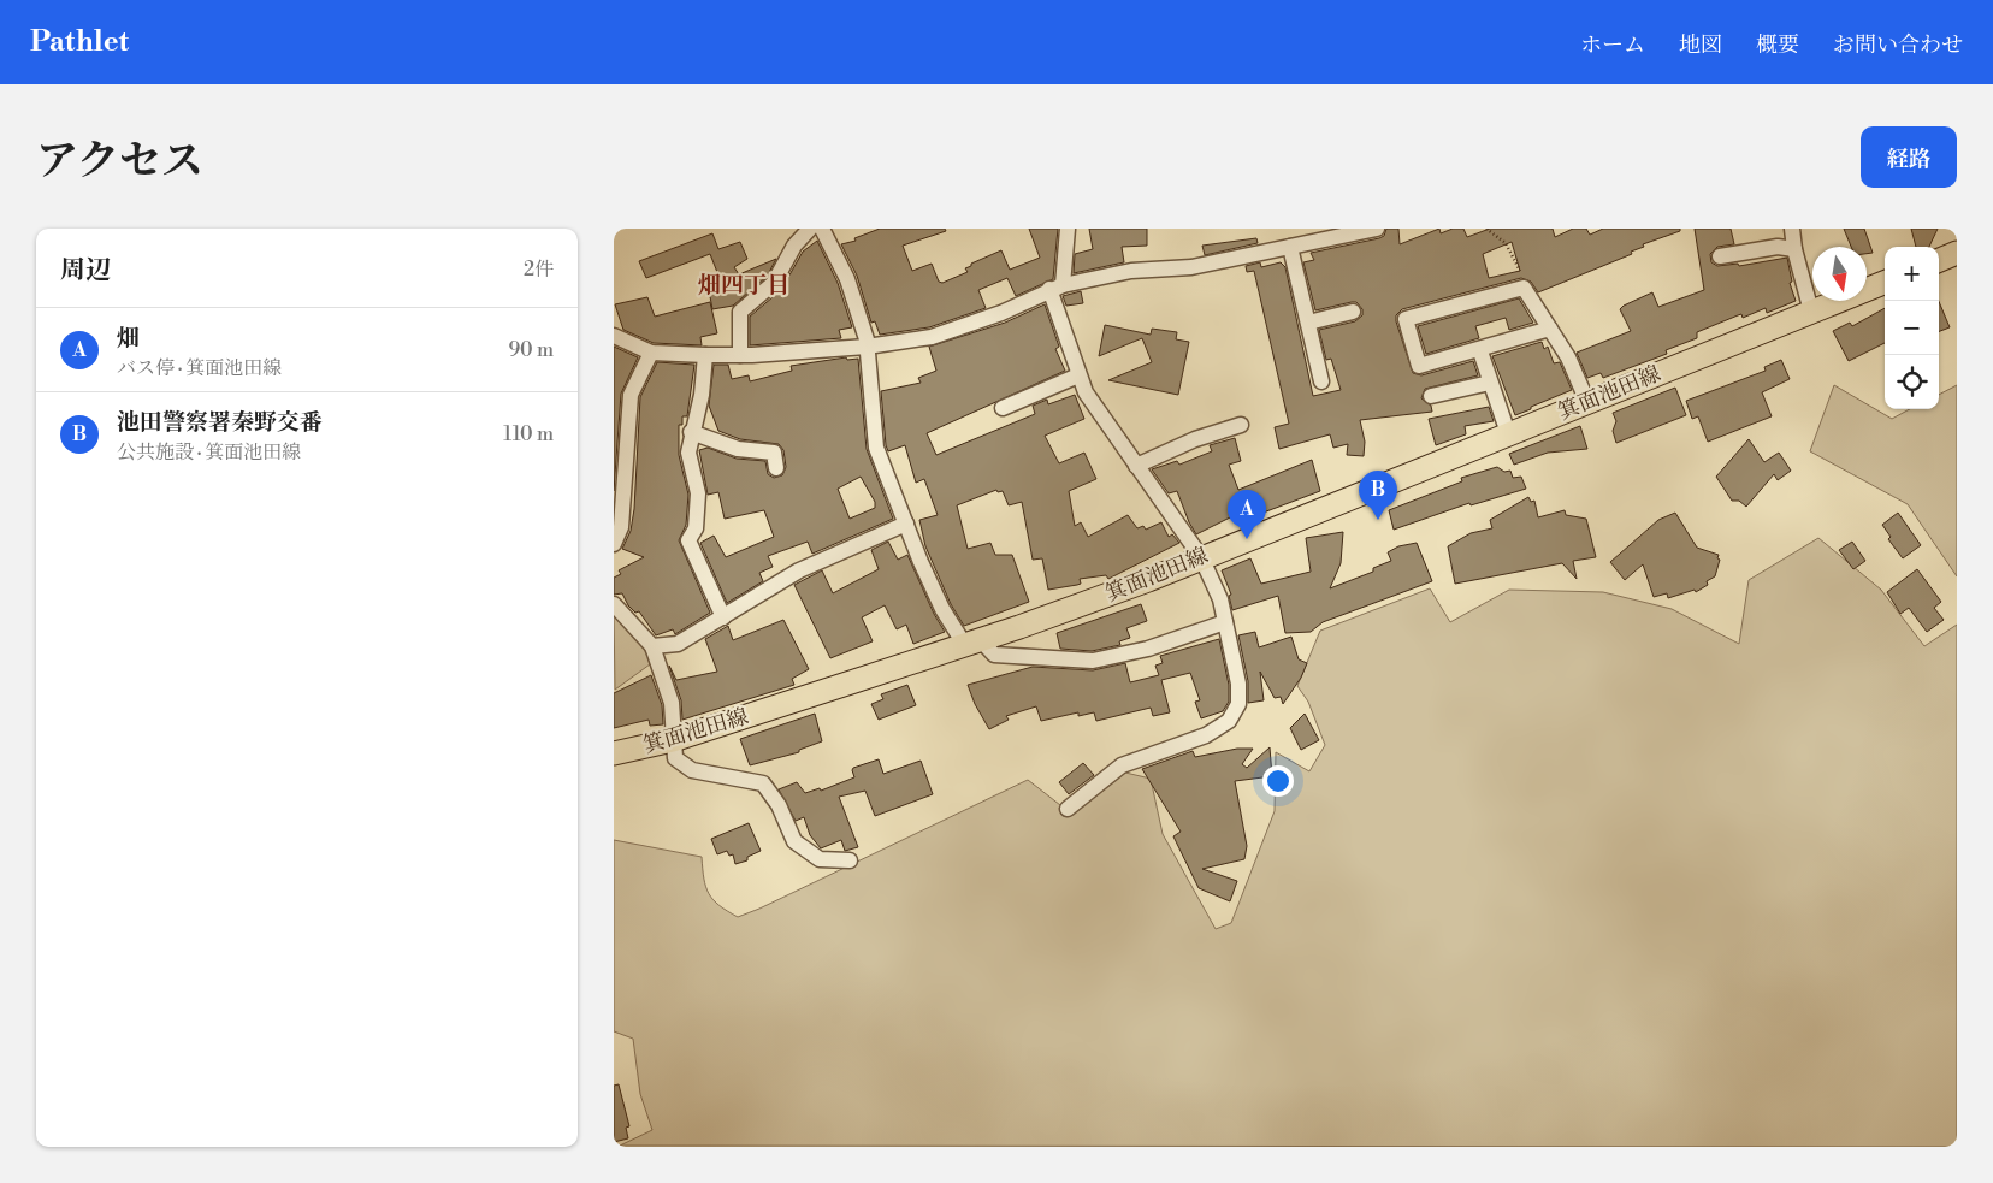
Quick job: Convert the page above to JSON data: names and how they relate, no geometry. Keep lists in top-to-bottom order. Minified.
{"streets":{"main road":["箕面池田線"]},"districts":["畑四丁目"],"north":"bottom","page":{"header":"Pathlet","nav":["ホーム","地図","概要","お問い合わせ"],"title":"アクセス","buttons":"経路","heading":["周辺","2件"],"map_buttons":["+","−"],"list":[{"mark":"A","name":"畑","note":"バス停 · 箕面池田線","value":"90 m"},{"mark":"B","name":"池田警察署秦野交番","note":"公共施設 · 箕面池田線","value":"110 m"}],"pins":["B","A"]}}
